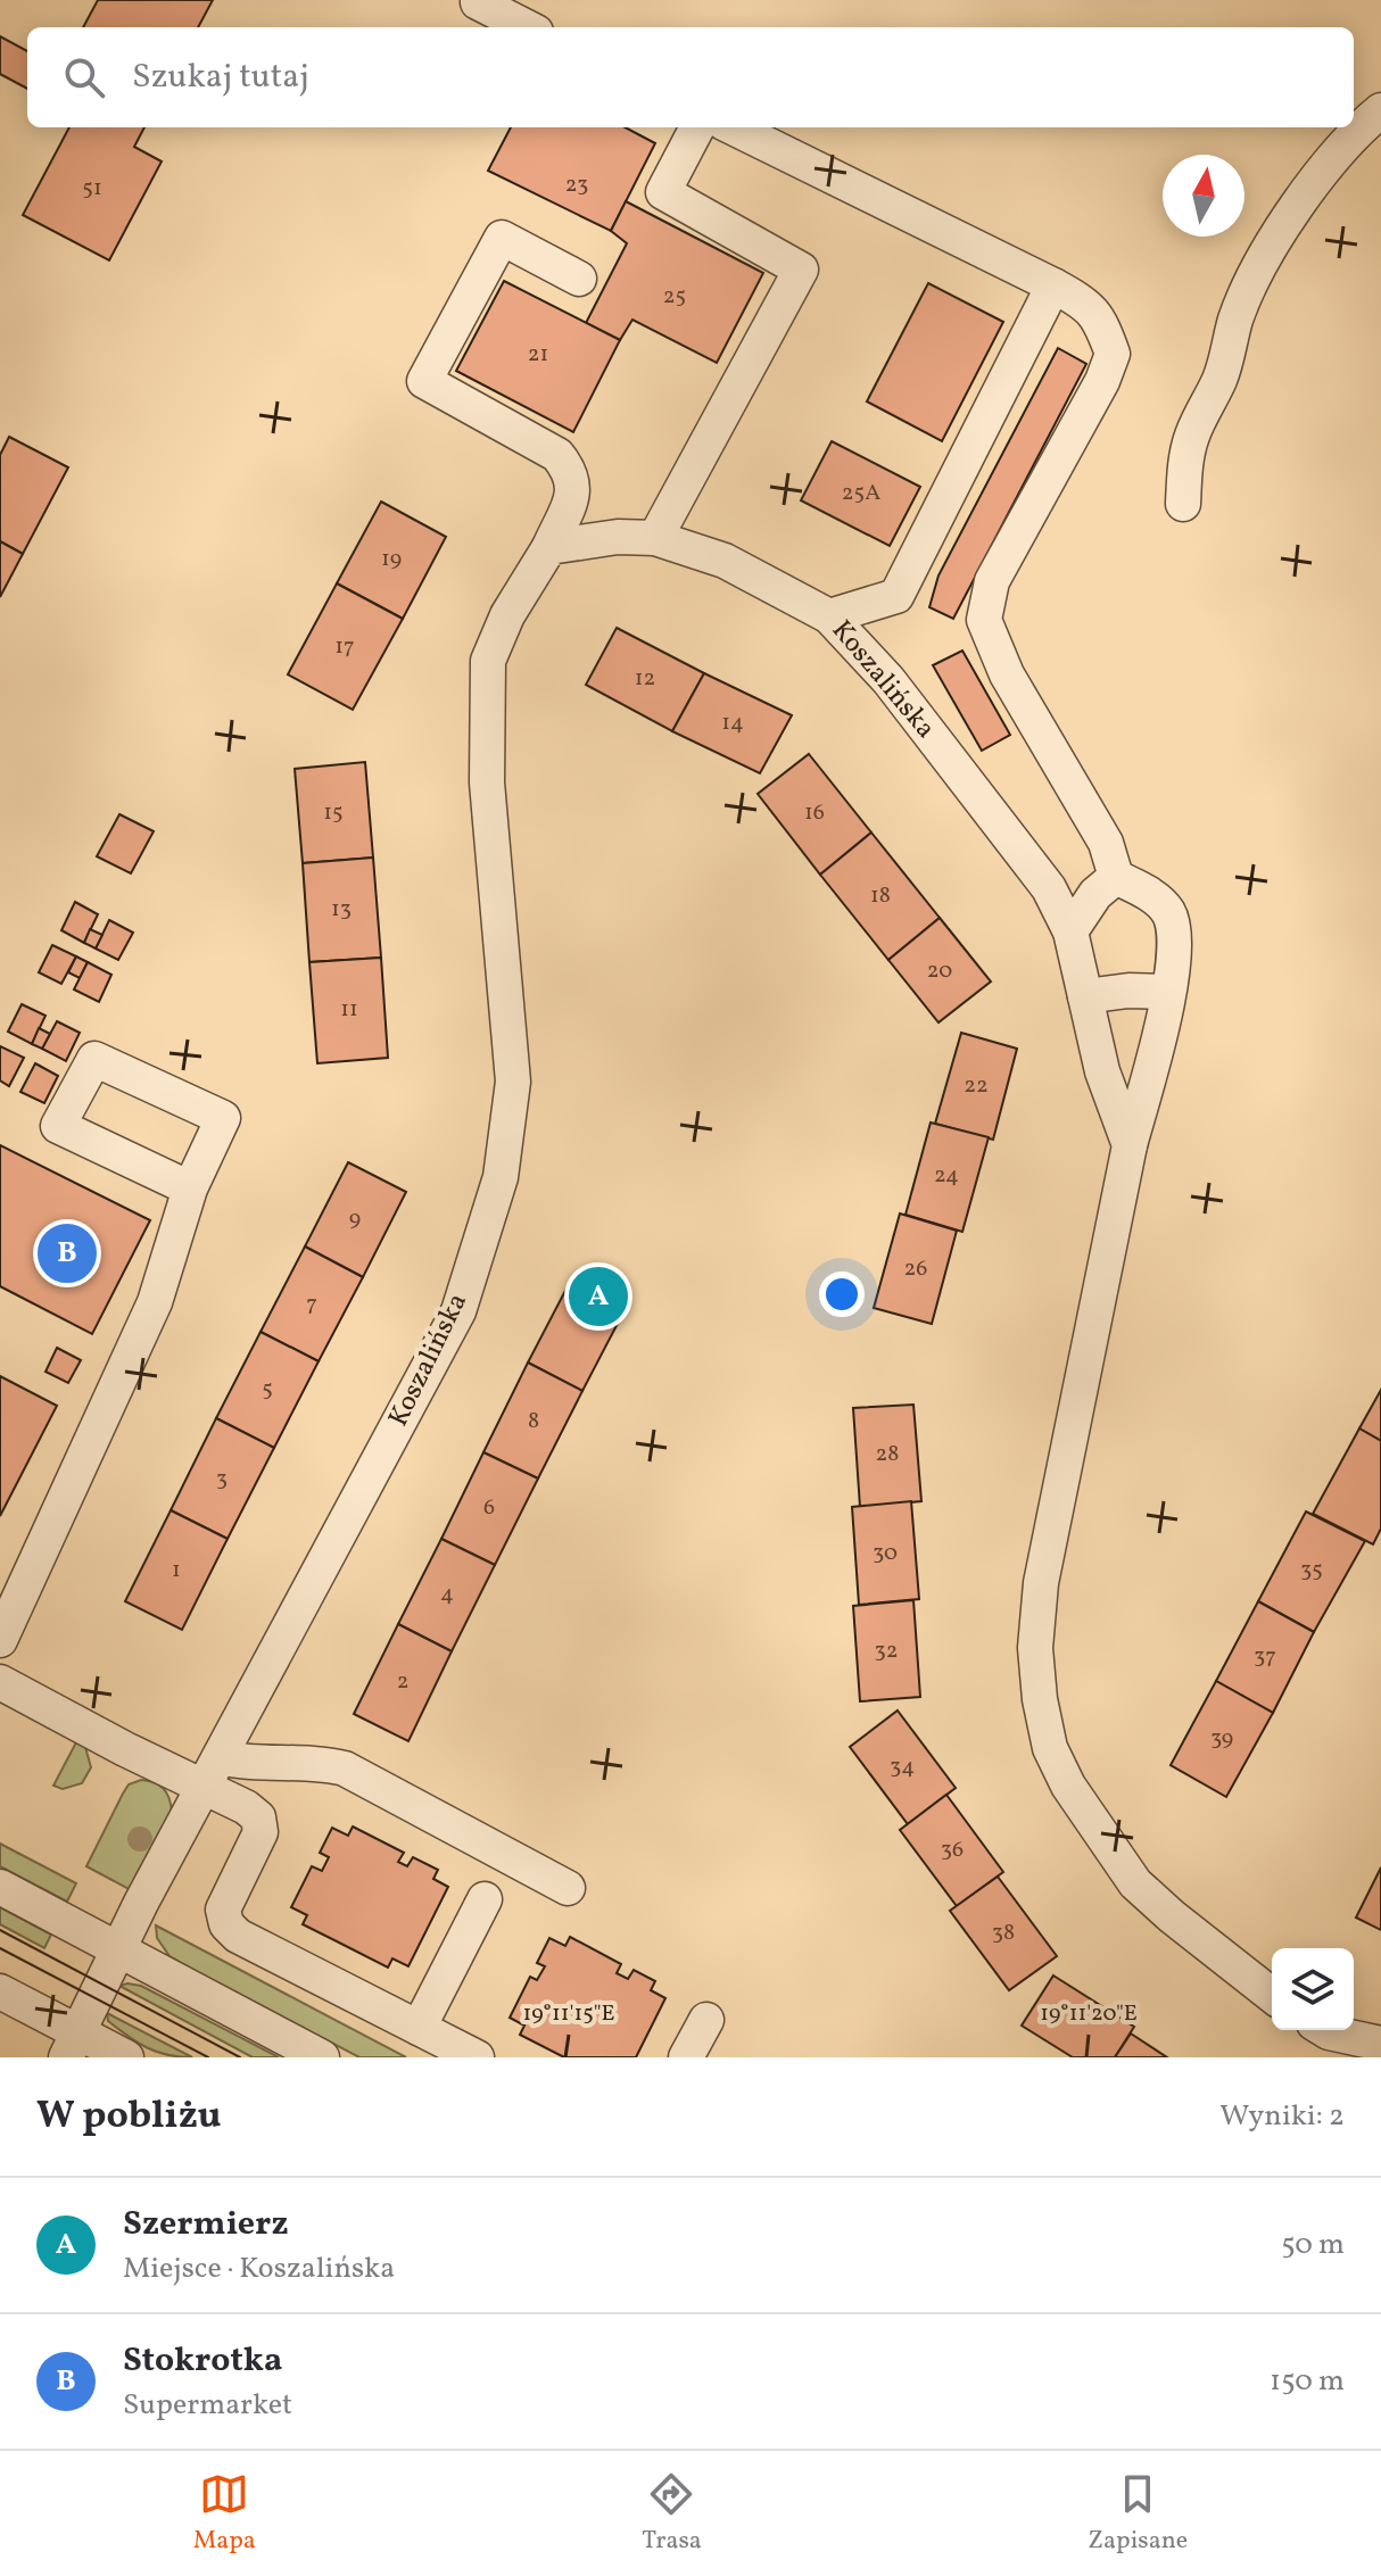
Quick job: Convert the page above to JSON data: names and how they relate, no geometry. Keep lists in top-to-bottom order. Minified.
{"streets":{"street":["Koszalińska"]},"house_numbers":["23","51","25","21","25A","19","17","12","14","15","16","18","13","20","11","22","24","9","26","7","5","8","28","3","6","30","1","35","4","32","37","2","39","34","36","38"],"north":"top","page":{"search":"Szukaj tutaj","pins":["B","A"],"heading":["W pobliżu","Wyniki: 2"],"list":[{"mark":"A","name":"Szermierz","note":"Miejsce · Koszalińska","value":"50 m"},{"mark":"B","name":"Stokrotka","note":"Supermarket","value":"150 m"}],"nav":["Mapa","Trasa","Zapisane"]},"coordinates":["19°11'15\"E","19°11'20\"E"]}
